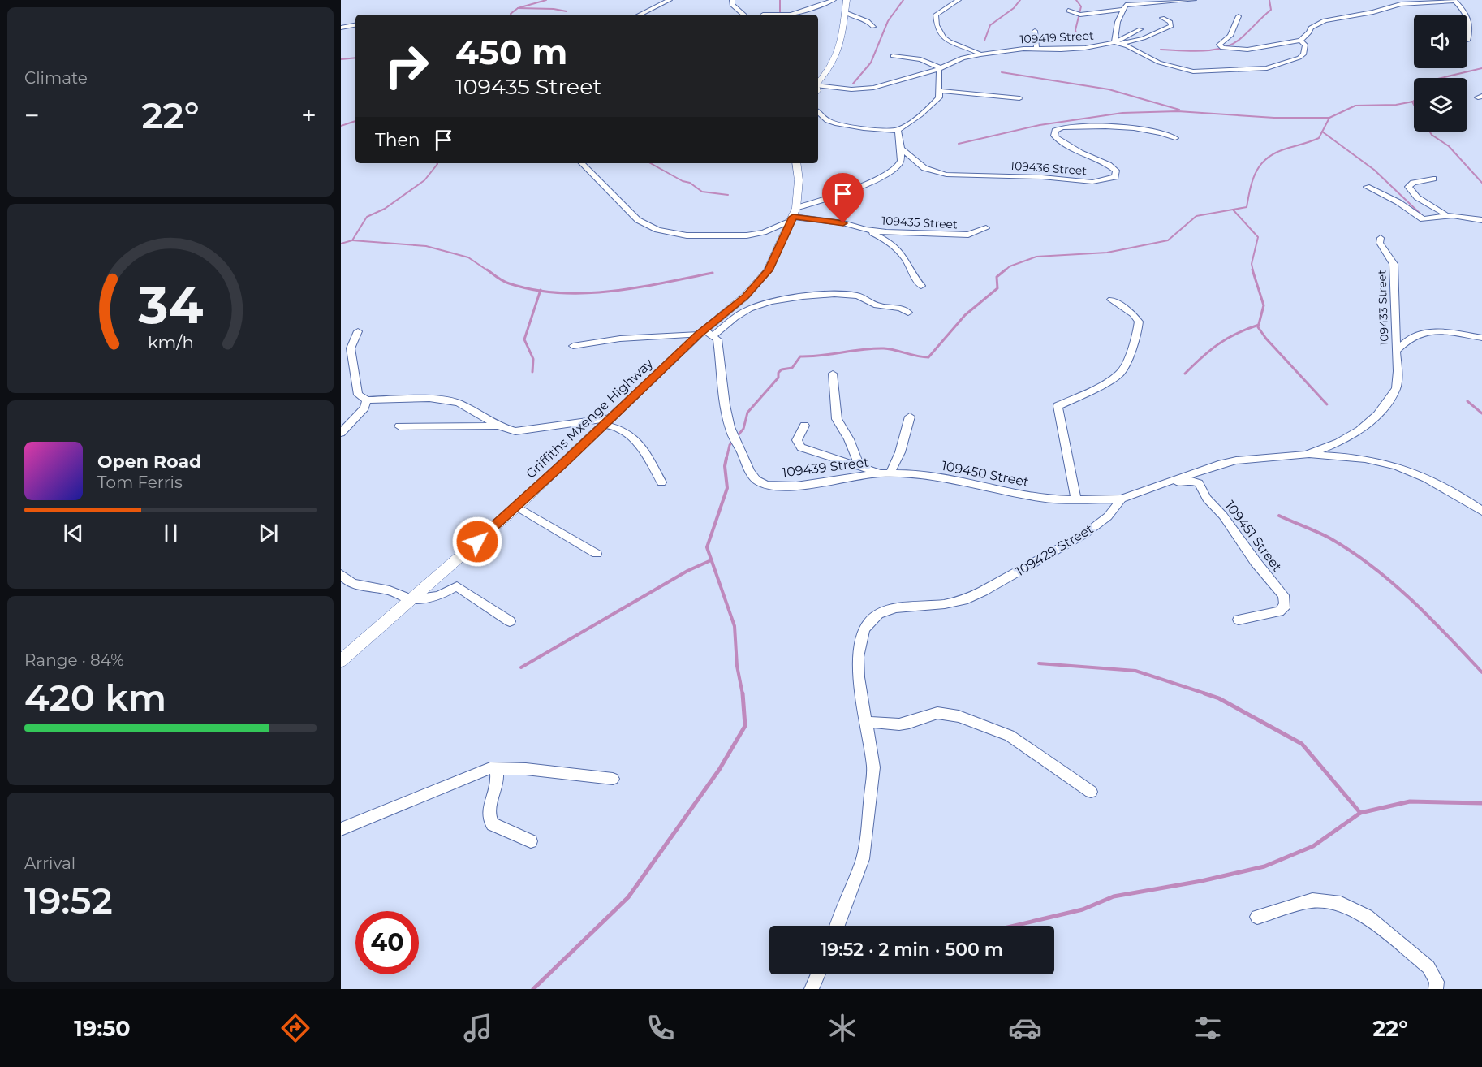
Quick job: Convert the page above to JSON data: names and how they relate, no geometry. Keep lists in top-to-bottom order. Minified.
{"streets":{"street":["109419 Street","109436 Street","109435 Street","109433 Street","Griffiths Mxenge Highway","109439 Street","109450 Street","109451 Street","109429 Street"]},"crossings":[["109435 Street","Griffiths Mxenge Highway"],["Griffiths Mxenge Highway","109439 Street"],["109439 Street","109450 Street"],["109450 Street","109429 Street"]],"page":{"tile":["Climate",["Range · 84%","420 km"],["Arrival","19:52"]],"turn":["450 m","109435 Street"],"heat":["−","22°","+"],"then":"Then","song":["Open Road","Tom Ferris"],"limit":"40","trip":"19:52 · 2 min · 500 m","tabs":["19:50","22°"],"gauge":["34","km/h"]}}
